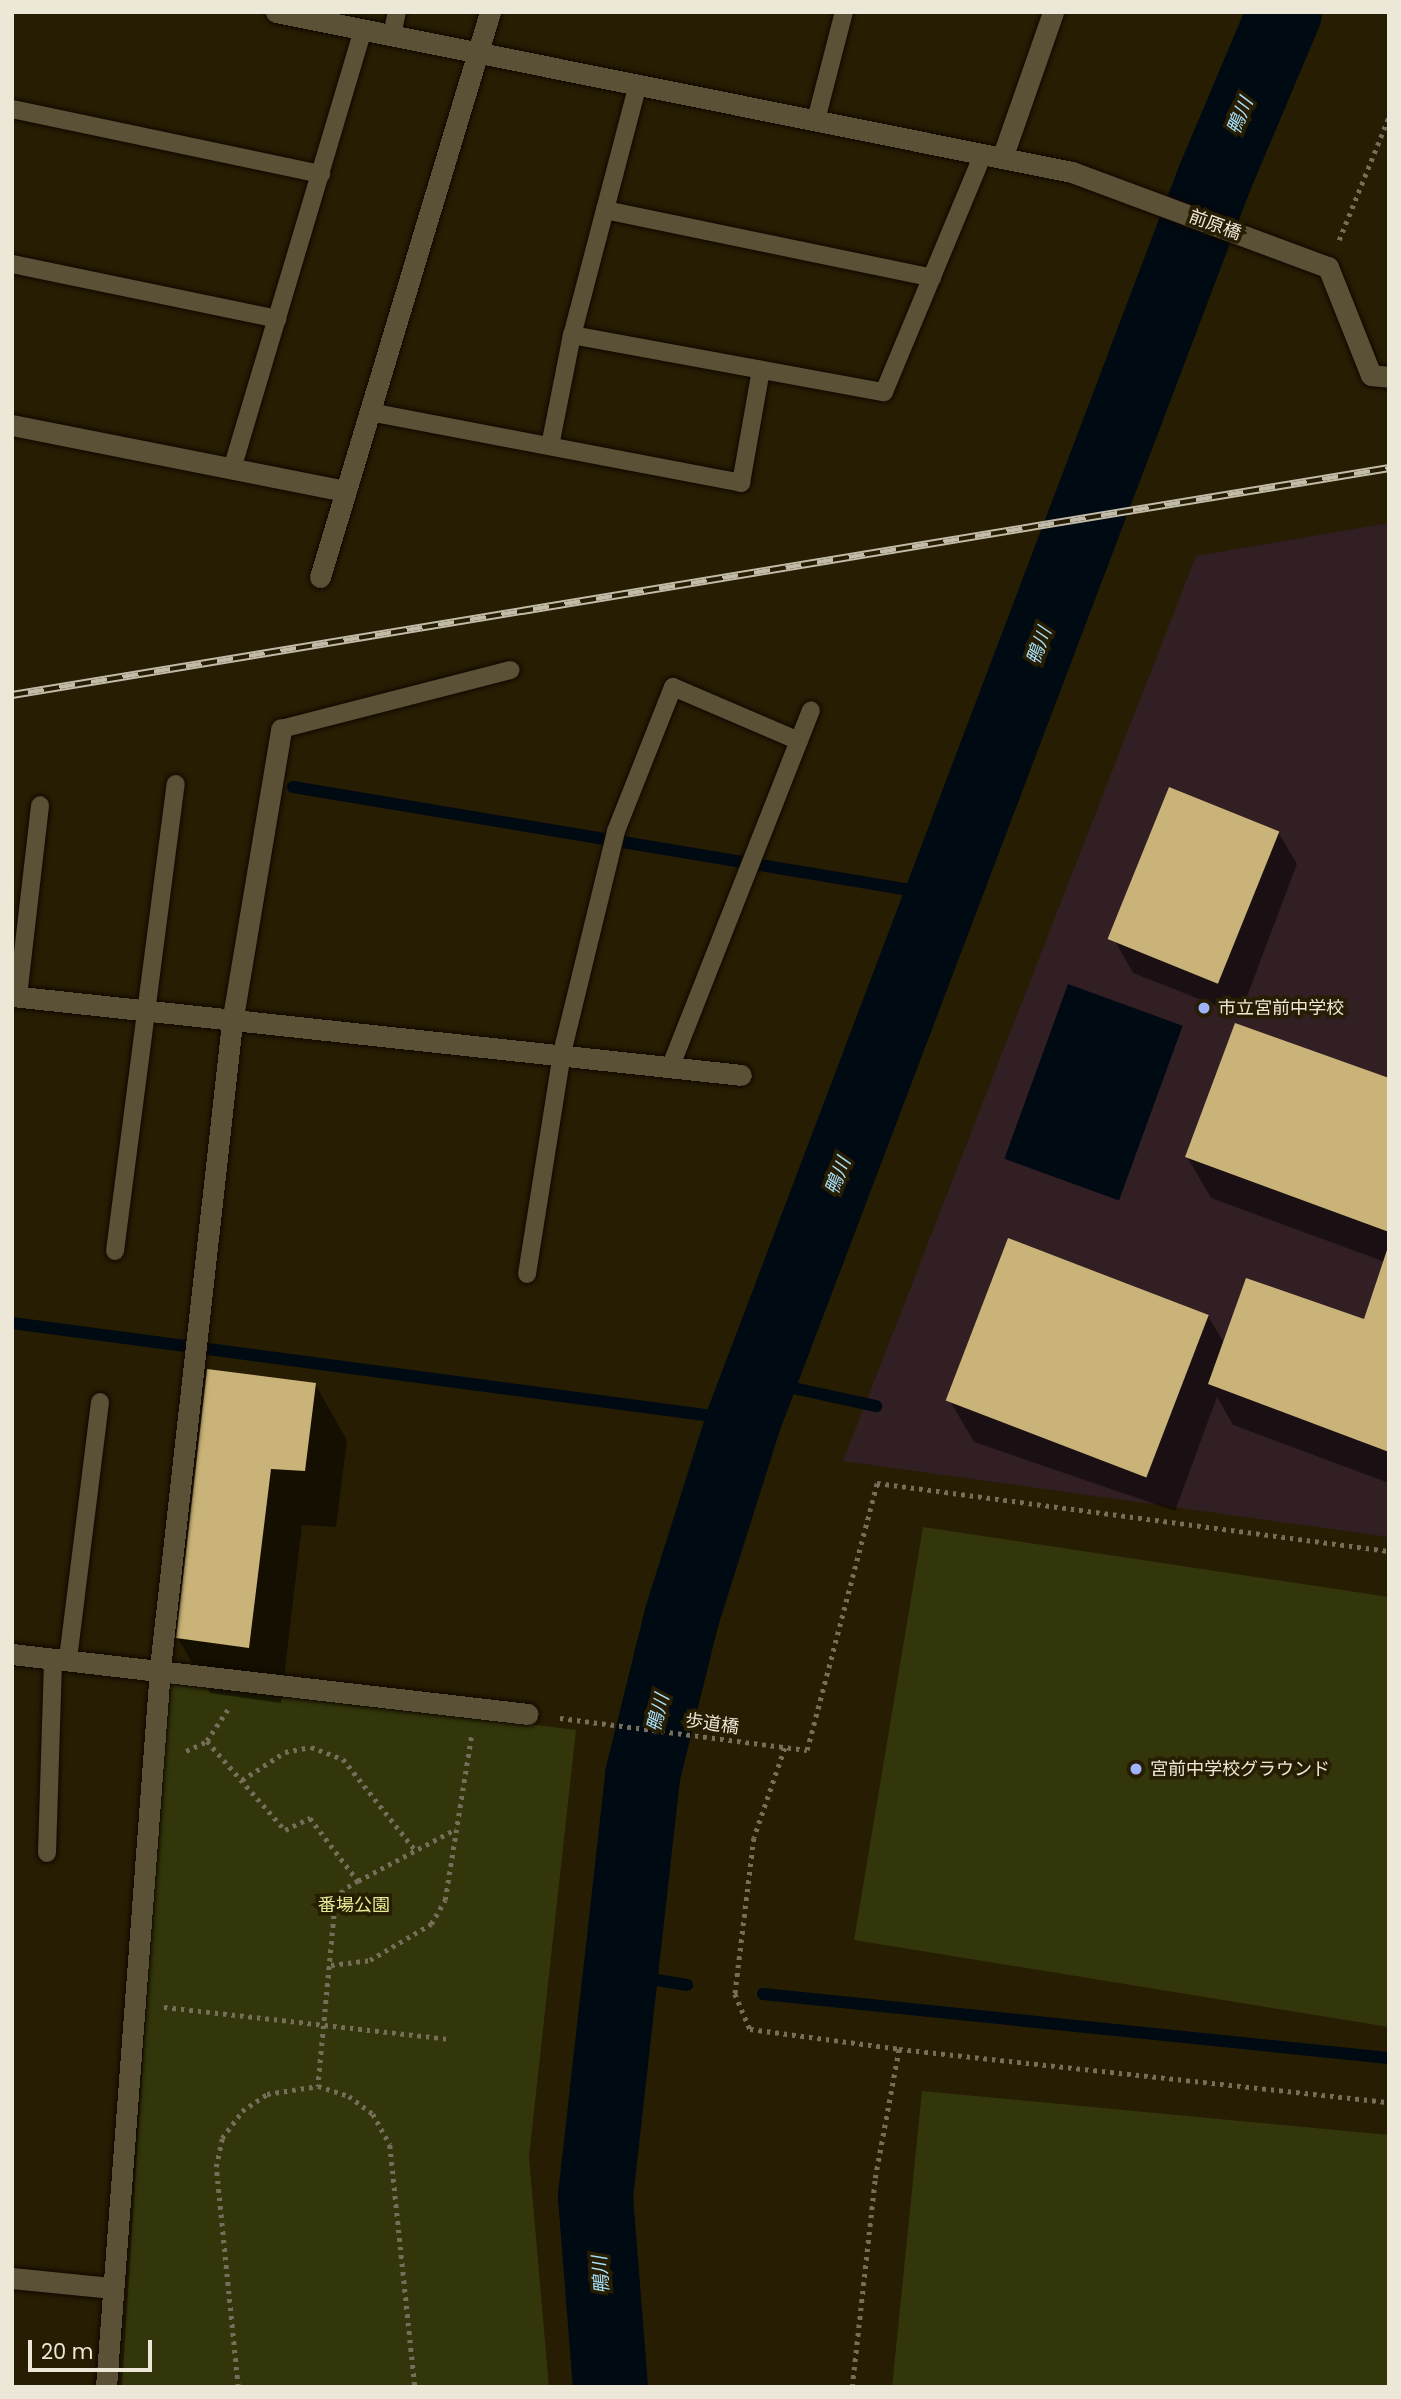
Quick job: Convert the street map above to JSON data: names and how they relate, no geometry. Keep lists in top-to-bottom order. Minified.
{"streets":{"street":["前原橋"],"path":["歩道橋"]},"water":["鴨川"],"parks":["番場公園"],"places":["市立宮前中学校","宮前中学校グラウンド"],"scale_bar":"20 m"}
